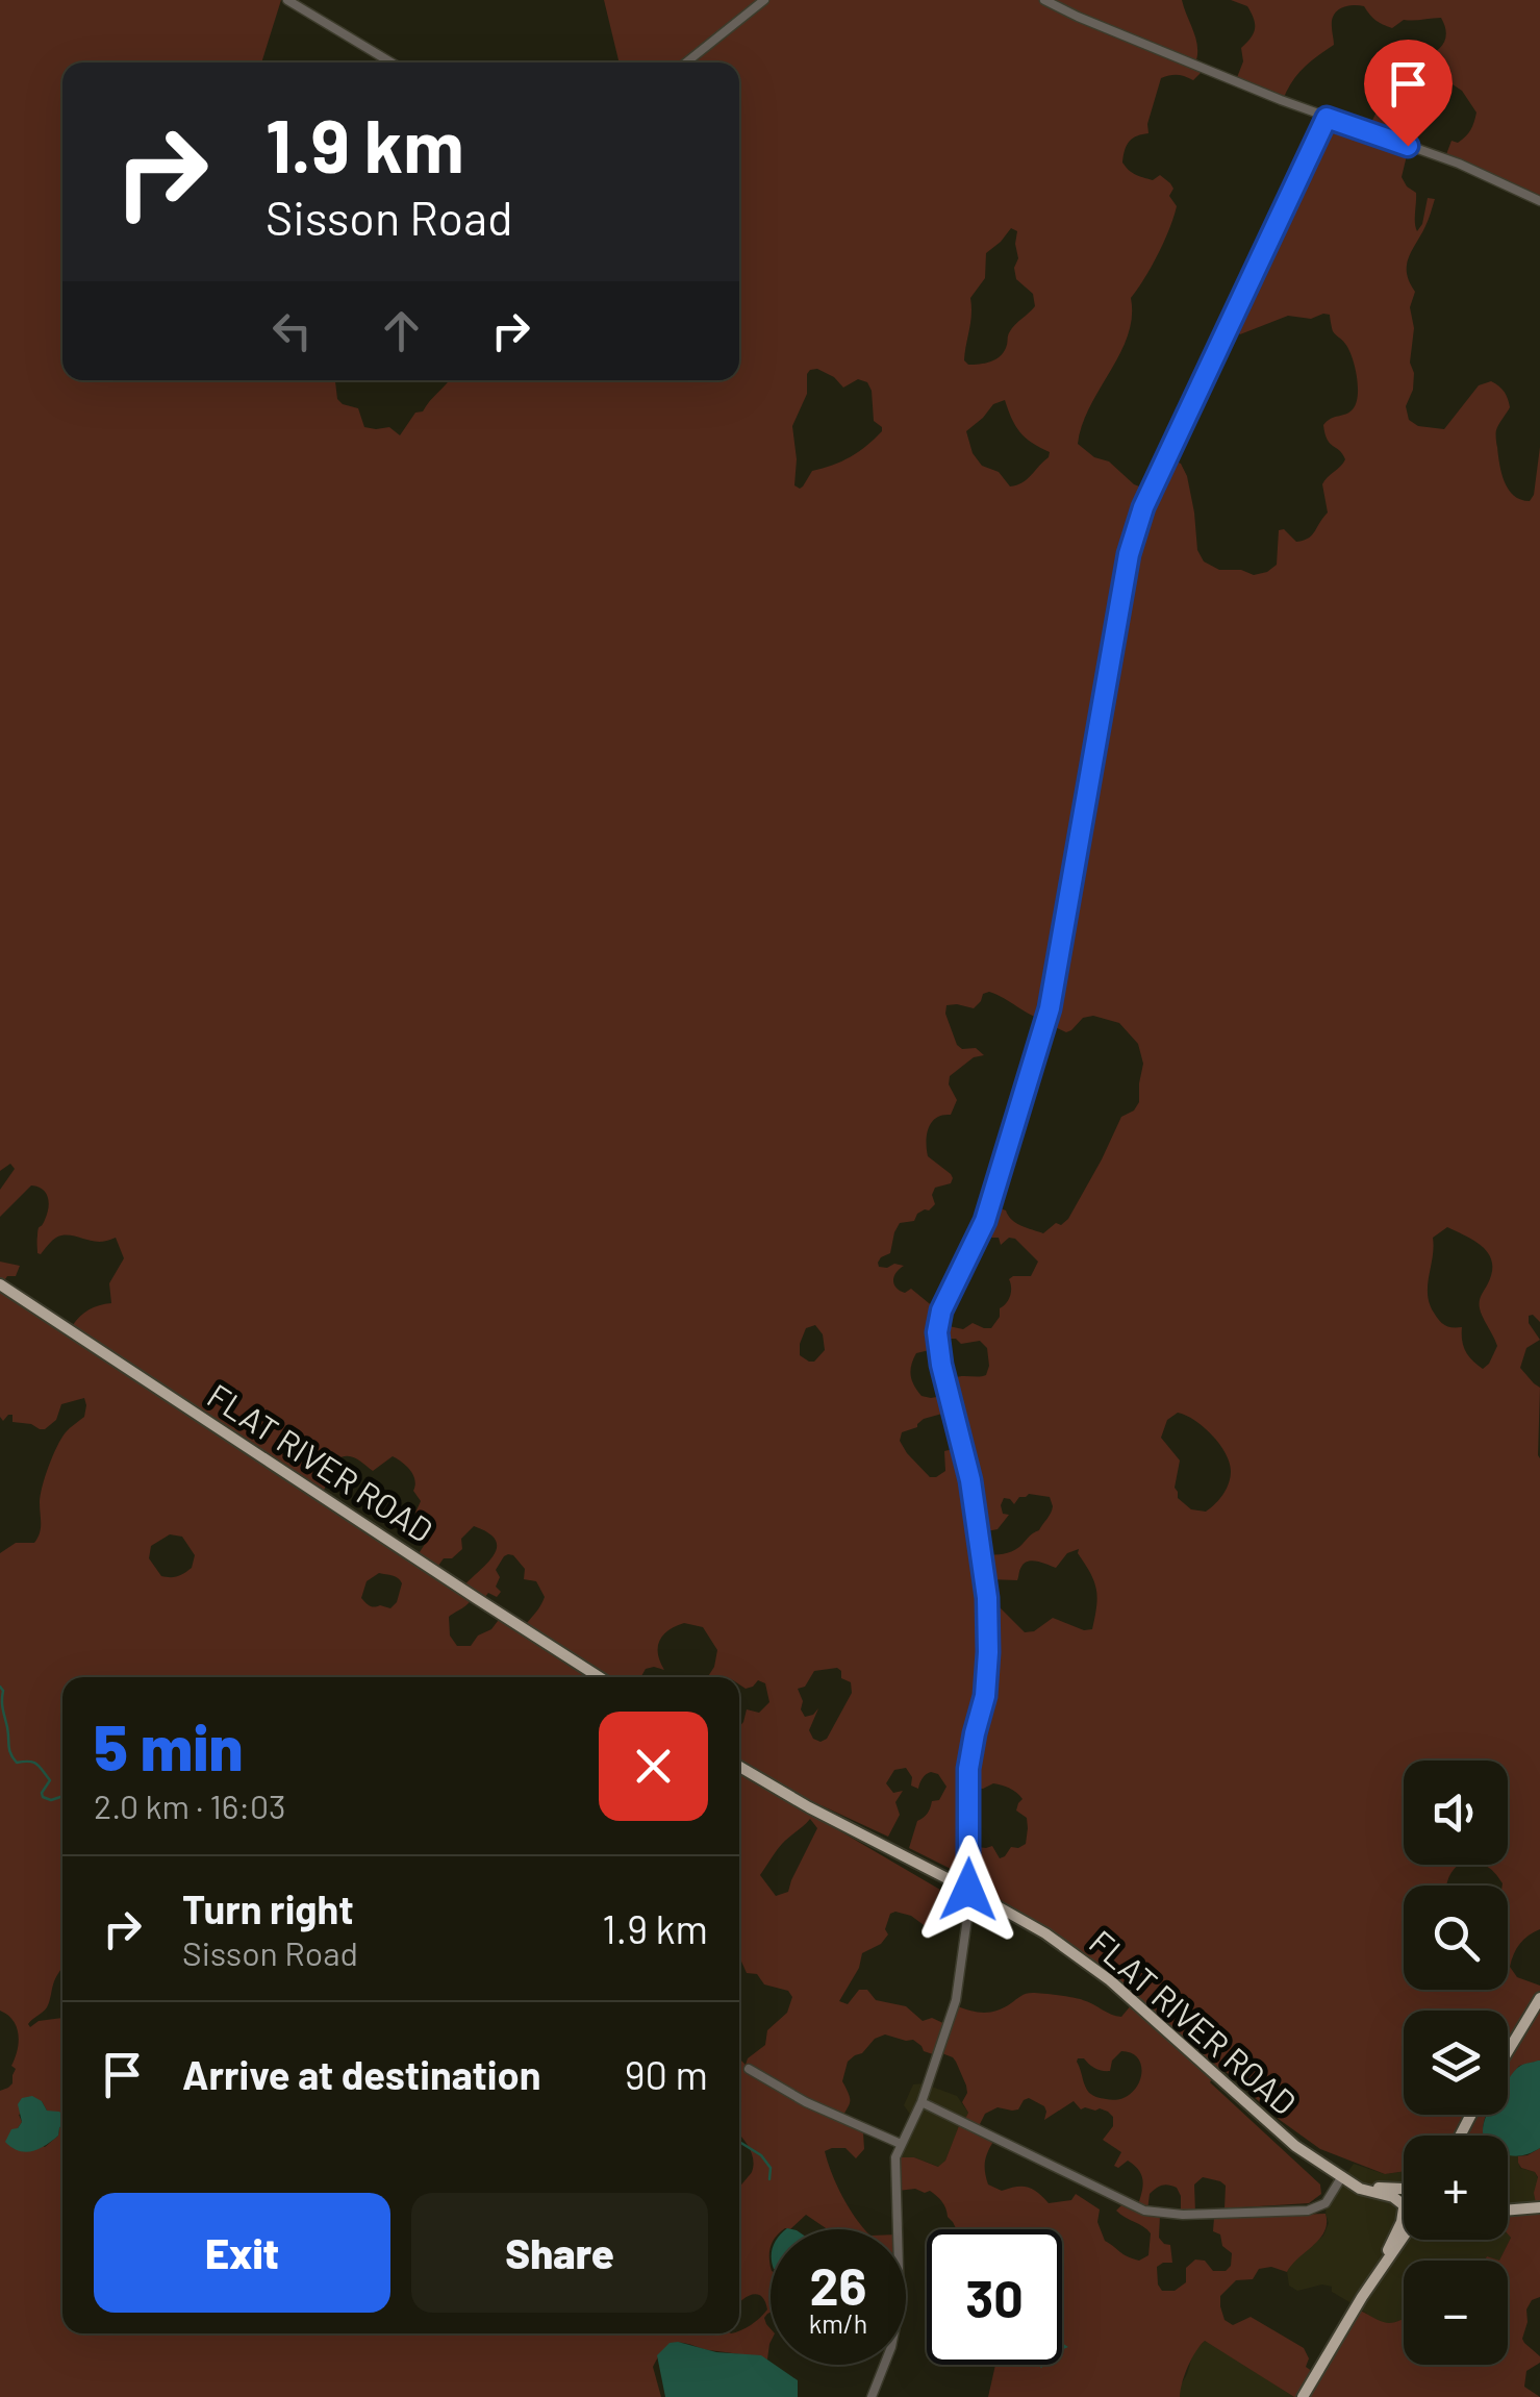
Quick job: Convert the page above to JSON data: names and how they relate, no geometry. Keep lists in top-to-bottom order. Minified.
{"streets":{"main road":["FLAT RIVER ROAD"]},"page":{"turn":["1.9 km","Sisson Road"],"heading":["5 min","2.0 km · 16:03"],"map_buttons":["+","−"],"list":[{"name":"Turn right","note":"Sisson Road","value":"1.9 km"},{"name":"Arrive at destination","value":"90 m"}],"buttons":["Exit","Share"],"speed":"26 km/h","limit":"30"}}
